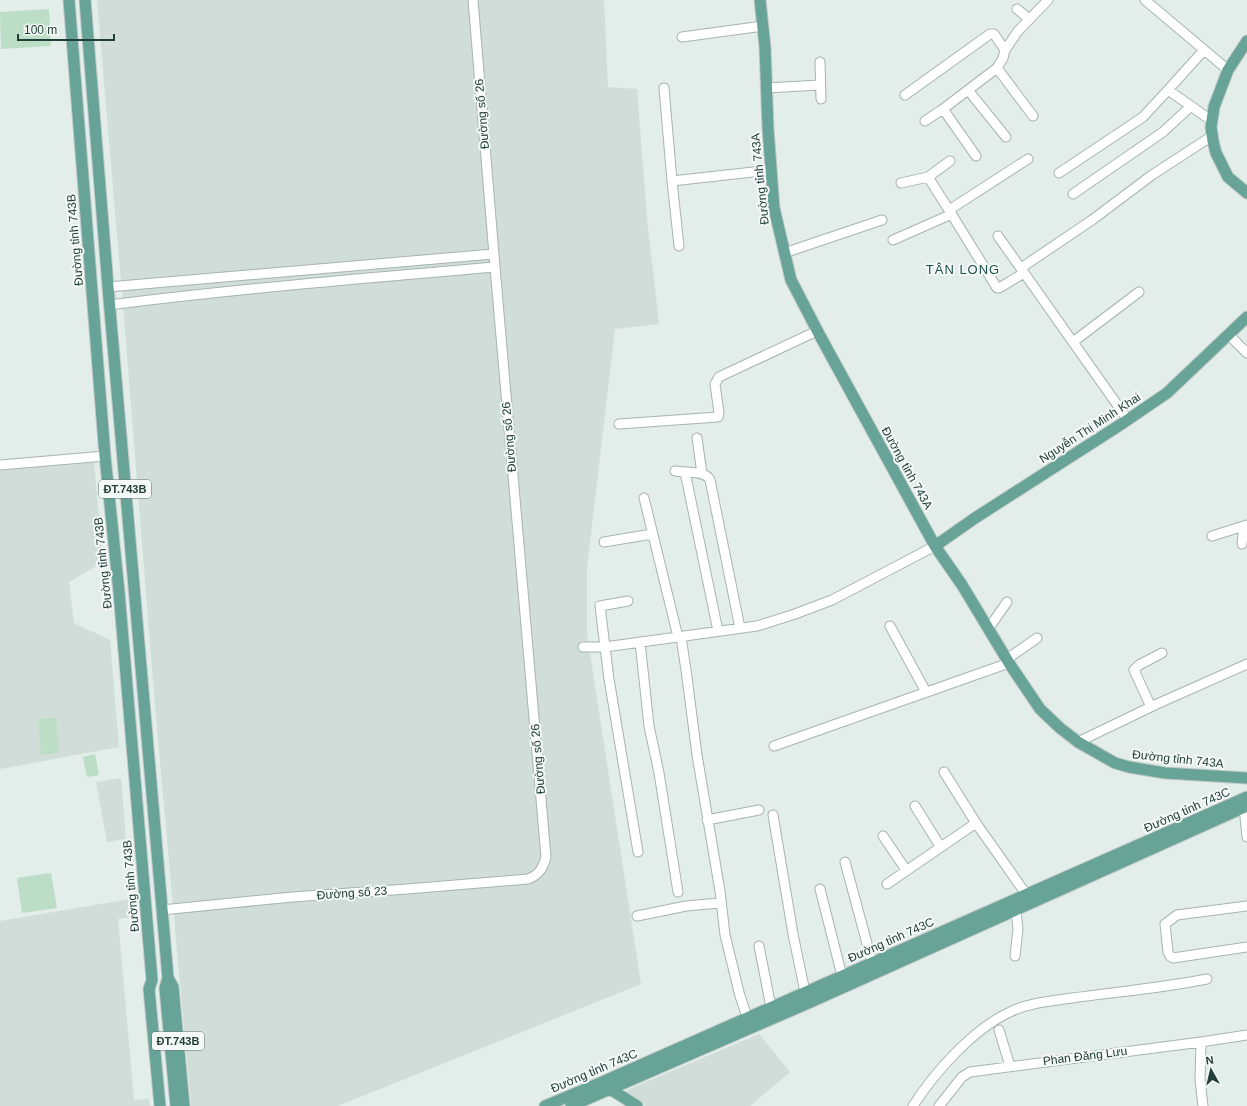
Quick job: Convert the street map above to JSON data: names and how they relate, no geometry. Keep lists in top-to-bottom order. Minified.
{"streets":{"main road":["Đường tỉnh 743A","Đường tỉnh 743B","Nguyễn Thị Minh Khai","ĐT.743B","Đường tỉnh 743C"],"street":["Đường số 26","Đường số 23","Phan Đăng Lưu"]},"crossings":[["Đường số 26","Đường số 23"],["Đường tỉnh 743A","Nguyễn Thị Minh Khai"],["Đường tỉnh 743B","ĐT.743B"],["ĐT.743B","Đường số 23"]],"districts":["TÂN LONG"],"scale_bar":"100 m","north":"top"}
